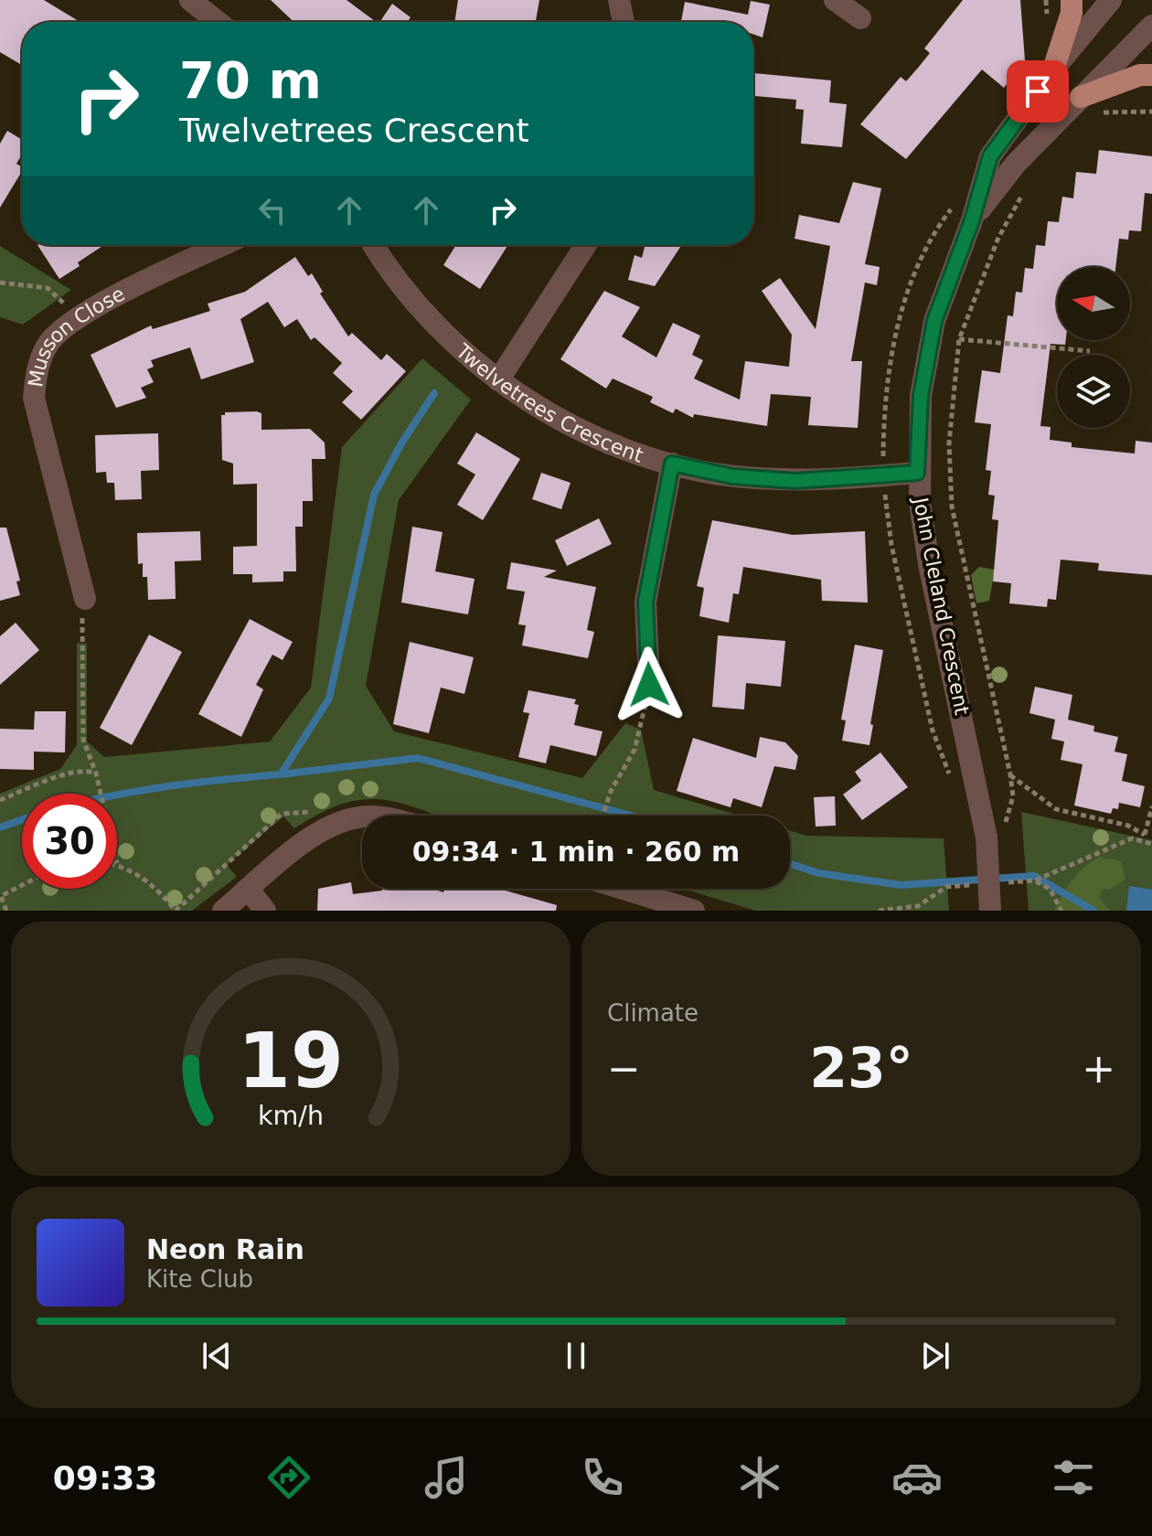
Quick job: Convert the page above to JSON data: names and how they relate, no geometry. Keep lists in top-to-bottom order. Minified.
{"streets":{"street":["Musson Close","Twelvetrees Crescent","John Cleland Crescent"]},"crossings":[["Twelvetrees Crescent","John Cleland Crescent"]],"north":"left","page":{"turn":["70 m","Twelvetrees Crescent"],"limit":"30","trip":"09:34 · 1 min · 260 m","tile":"Climate","heat":["−","23°","+"],"song":["Neon Rain","Kite Club"],"tabs":"09:33","gauge":["19","km/h"]}}
